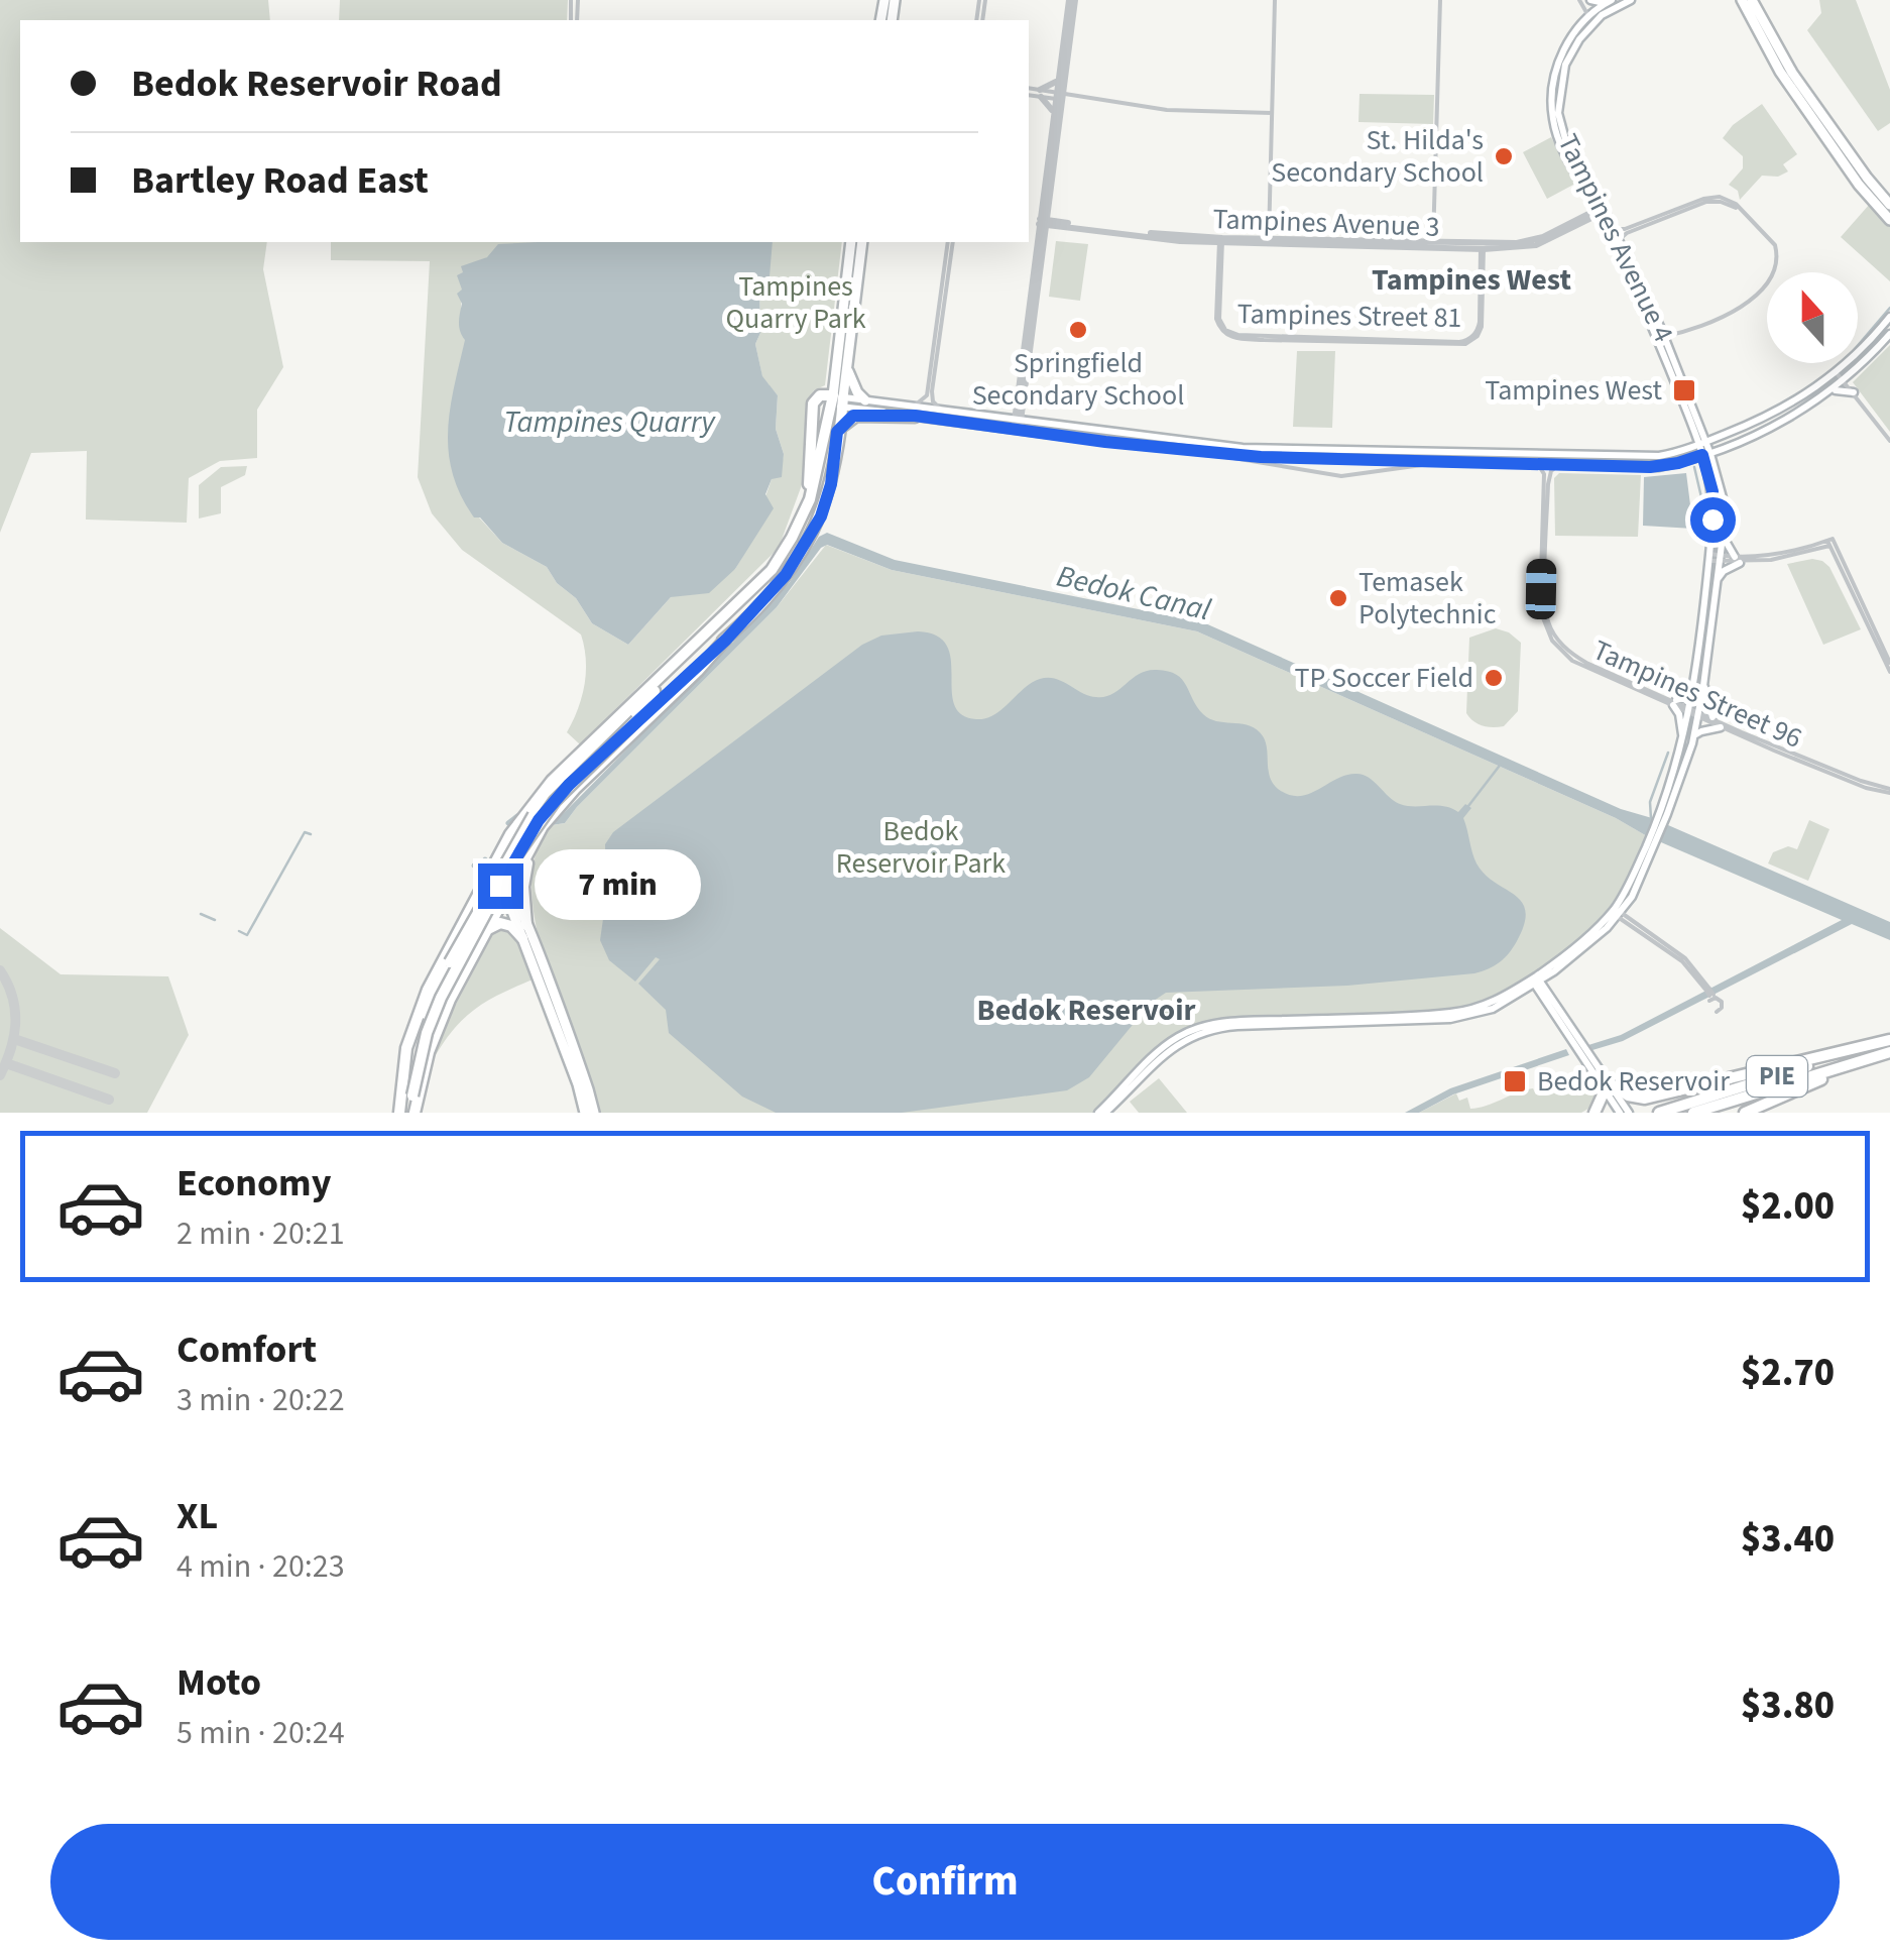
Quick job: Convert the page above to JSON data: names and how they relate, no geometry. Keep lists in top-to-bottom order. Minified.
{"streets":{"highway":["PIE"],"main road":["Tampines Avenue 4"],"street":["Tampines Avenue 3","Tampines Street 81","Tampines Street 96"]},"crossings":[["Tampines Avenue 3","Tampines Avenue 4"],["Tampines Avenue 3","Tampines Street 81"]],"districts":["Tampines West","Bedok Reservoir"],"water":["Tampines Quarry","Bedok Canal"],"parks":["Tampines Quarry Park","Bedok Reservoir Park"],"places":{"other":["St. Hilda's Secondary School","Springfield Secondary School","Temasek Polytechnic","TP Soccer Field"],"transit":["Tampines West","Bedok Reservoir"]},"north":"top","page":{"banner":["Bedok Reservoir Road","Bartley Road East"],"bubble":"7 min","list":[{"name":"Economy","note":"2 min · 20:21","value":"$2.00"},{"name":"Comfort","note":"3 min · 20:22","value":"$2.70"},{"name":"XL","note":"4 min · 20:23","value":"$3.40"},{"name":"Moto","note":"5 min · 20:24","value":"$3.80"}],"buttons":"Confirm"}}
